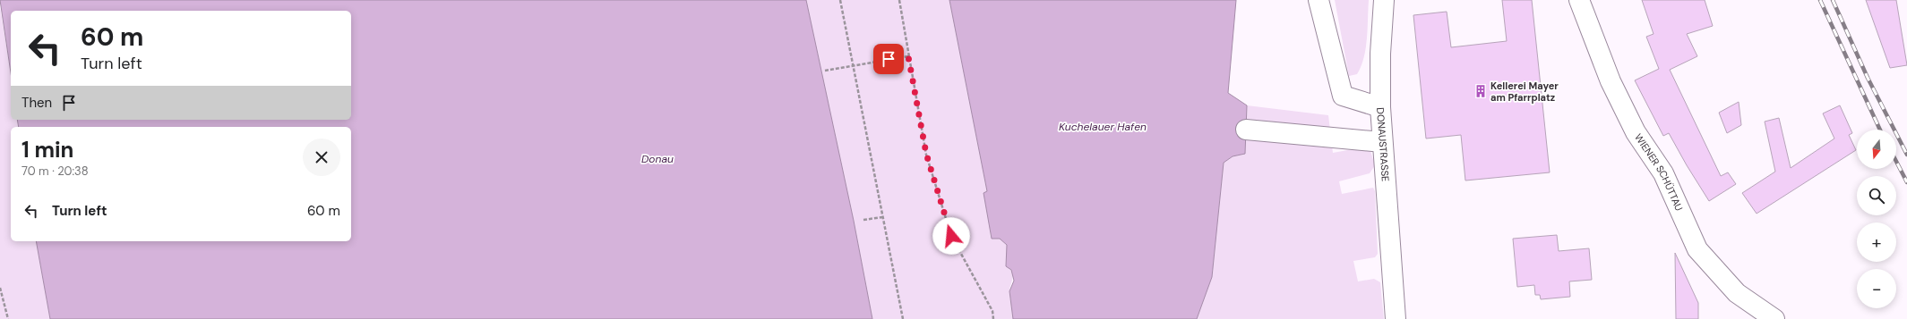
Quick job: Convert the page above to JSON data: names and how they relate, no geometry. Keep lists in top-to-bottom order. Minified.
{"streets":{"street":["DONAUSTRASSE","WIENER SCHÜTTAU"]},"water":["Kuchelauer Hafen","Donau"],"places":{"building":["Kellerei Mayer am Pfarrplatz"]},"north":"bottom","page":{"turn":["60 m","Turn left"],"then":"Then","heading":["1 min","70 m · 20:38"],"map_buttons":["+","−"],"list":[{"name":"Turn left","value":"60 m"}]}}
